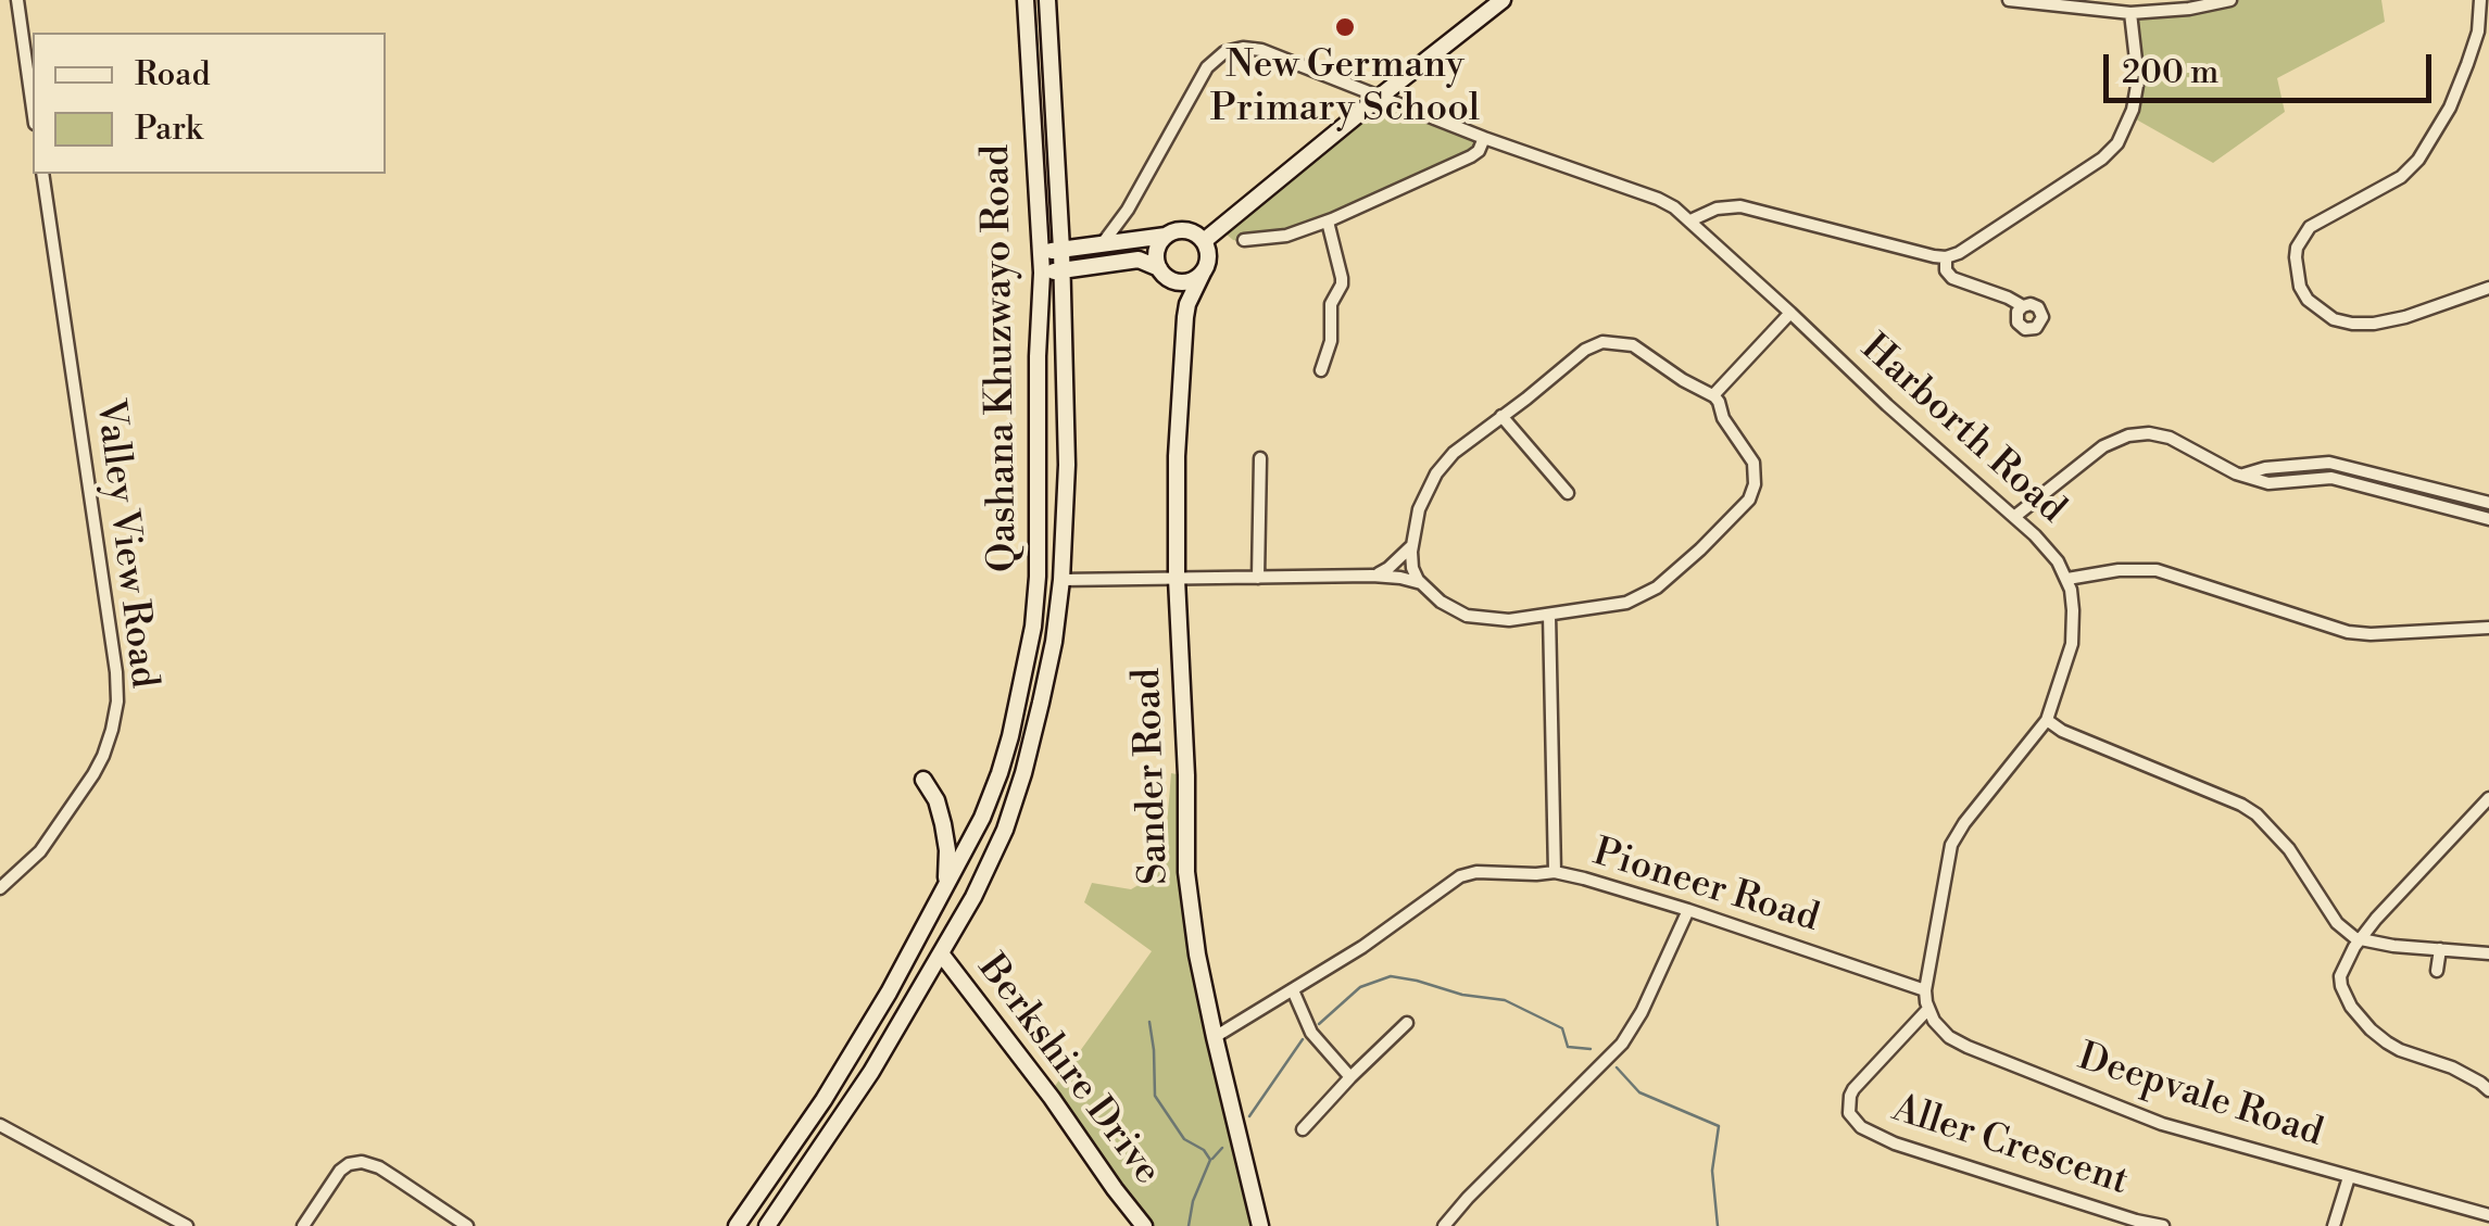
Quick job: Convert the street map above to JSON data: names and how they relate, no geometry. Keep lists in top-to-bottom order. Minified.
{"streets":{"main road":["Qashana Khuzwayo Road","Sander Road","Berkshire Drive"],"street":["Harborth Road","Valley View Road","Pioneer Road","Deepvale Road","Aller Crescent"]},"crossings":[["Qashana Khuzwayo Road","Berkshire Drive"],["Harborth Road","Pioneer Road"],["Sander Road","Pioneer Road"],["Deepvale Road","Aller Crescent"]],"places":["New Germany Primary School"],"legend":["Road","Park"],"scale_bar":"200 m"}
